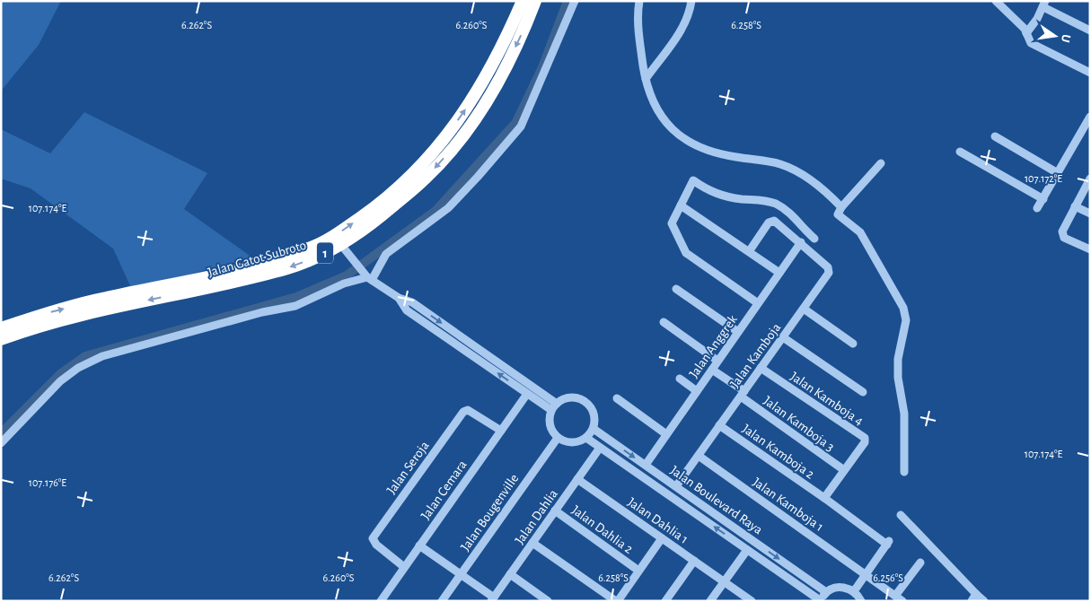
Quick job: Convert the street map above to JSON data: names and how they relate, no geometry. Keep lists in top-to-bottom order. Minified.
{"streets":{"highway":["1","Jalan Gatot Subroto"],"street":["Jalan Anggrek","Jalan Kamboja","Jalan Kamboja 4","Jalan Kamboja 3","Jalan Kamboja 2","Jalan Seroja","Jalan Cemara","Jalan Boulevard Raya","Jalan Kamboja 1","Jalan Bougenville","Jalan Dahlia","Jalan Dahlia 1","Jalan Dahlia 2"]},"crossings":[["Jalan Anggrek","Jalan Kamboja"],["Jalan Anggrek","Jalan Kamboja 3"],["Jalan Anggrek","Jalan Boulevard Raya"],["Jalan Kamboja","Jalan Kamboja 4"],["Jalan Kamboja","Jalan Kamboja 3"],["Jalan Kamboja","Jalan Kamboja 2"],["Jalan Kamboja","Jalan Boulevard Raya"],["Jalan Kamboja","Jalan Kamboja 1"],["Jalan Kamboja 4","Jalan Kamboja 3"],["Jalan Kamboja 4","Jalan Kamboja 2"],["Jalan Kamboja 2","Jalan Kamboja 1"],["Jalan Seroja","Jalan Cemara"],["Jalan Boulevard Raya","Jalan Bougenville"],["Jalan Boulevard Raya","Jalan Dahlia"],["Jalan Dahlia","Jalan Dahlia 1"],["Jalan Dahlia","Jalan Dahlia 2"]],"north":"right","coordinates":["6.262°S","6.260°S","6.258°S","107.172°E","107.174°E","107.176°E","6.256°S"]}
